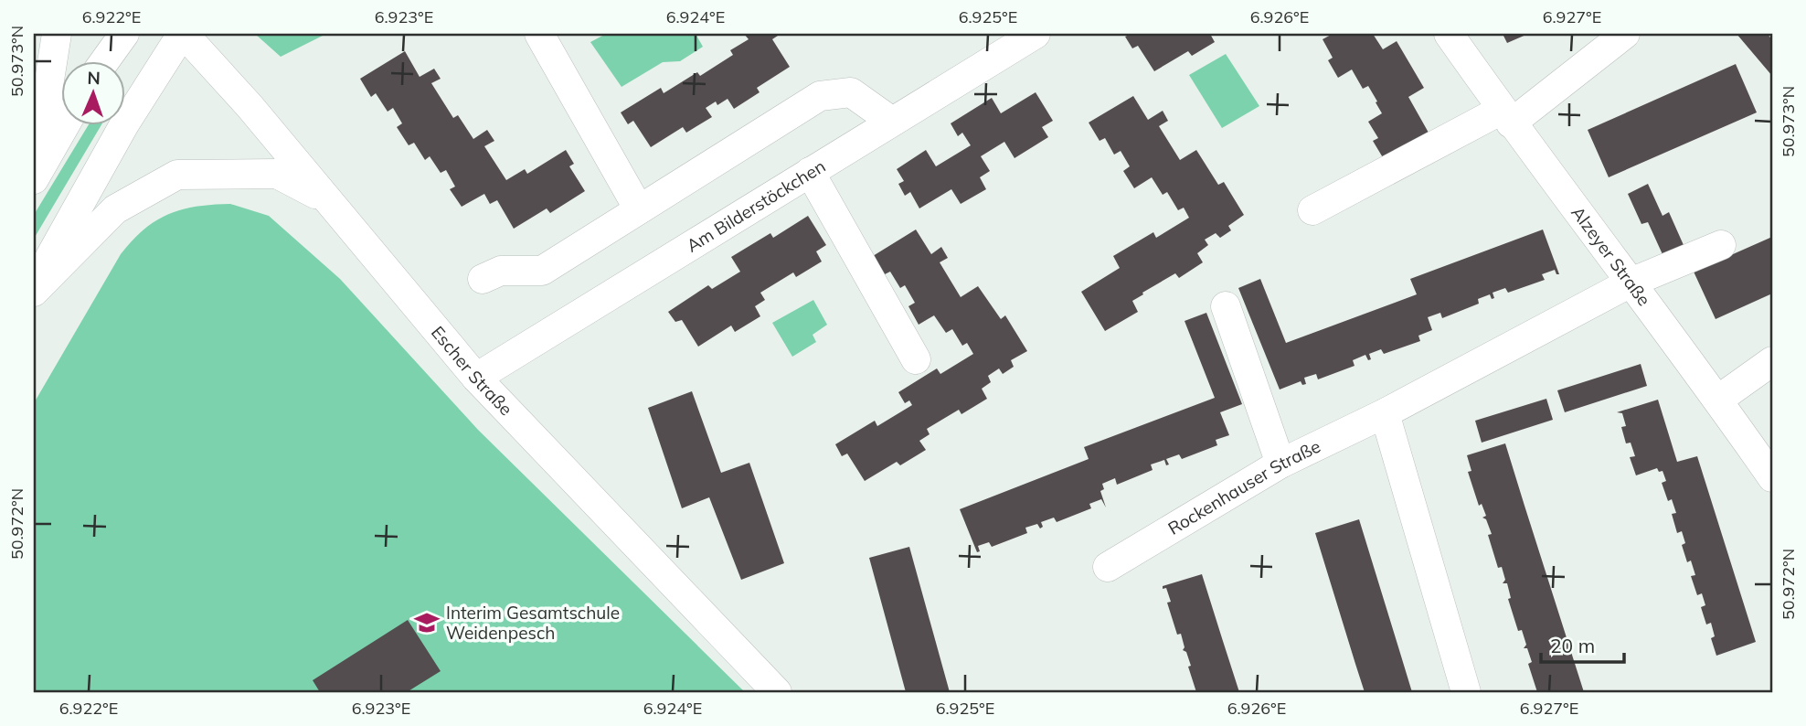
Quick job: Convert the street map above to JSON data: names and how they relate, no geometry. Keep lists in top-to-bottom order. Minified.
{"streets":{"street":["Am Bilderstöckchen","Alzeyer Straße","Escher Straße","Rockenhauser Straße"]},"crossings":[["Am Bilderstöckchen","Escher Straße"],["Alzeyer Straße","Rockenhauser Straße"]],"places":{"school or university":["Interim Gesamtschule Weidenpesch"]},"scale_bar":"20 m","north":"top","coordinates":["6.922°E","6.923°E","6.924°E","6.925°E","6.926°E","6.927°E","50.973°N","50.972°N"]}
